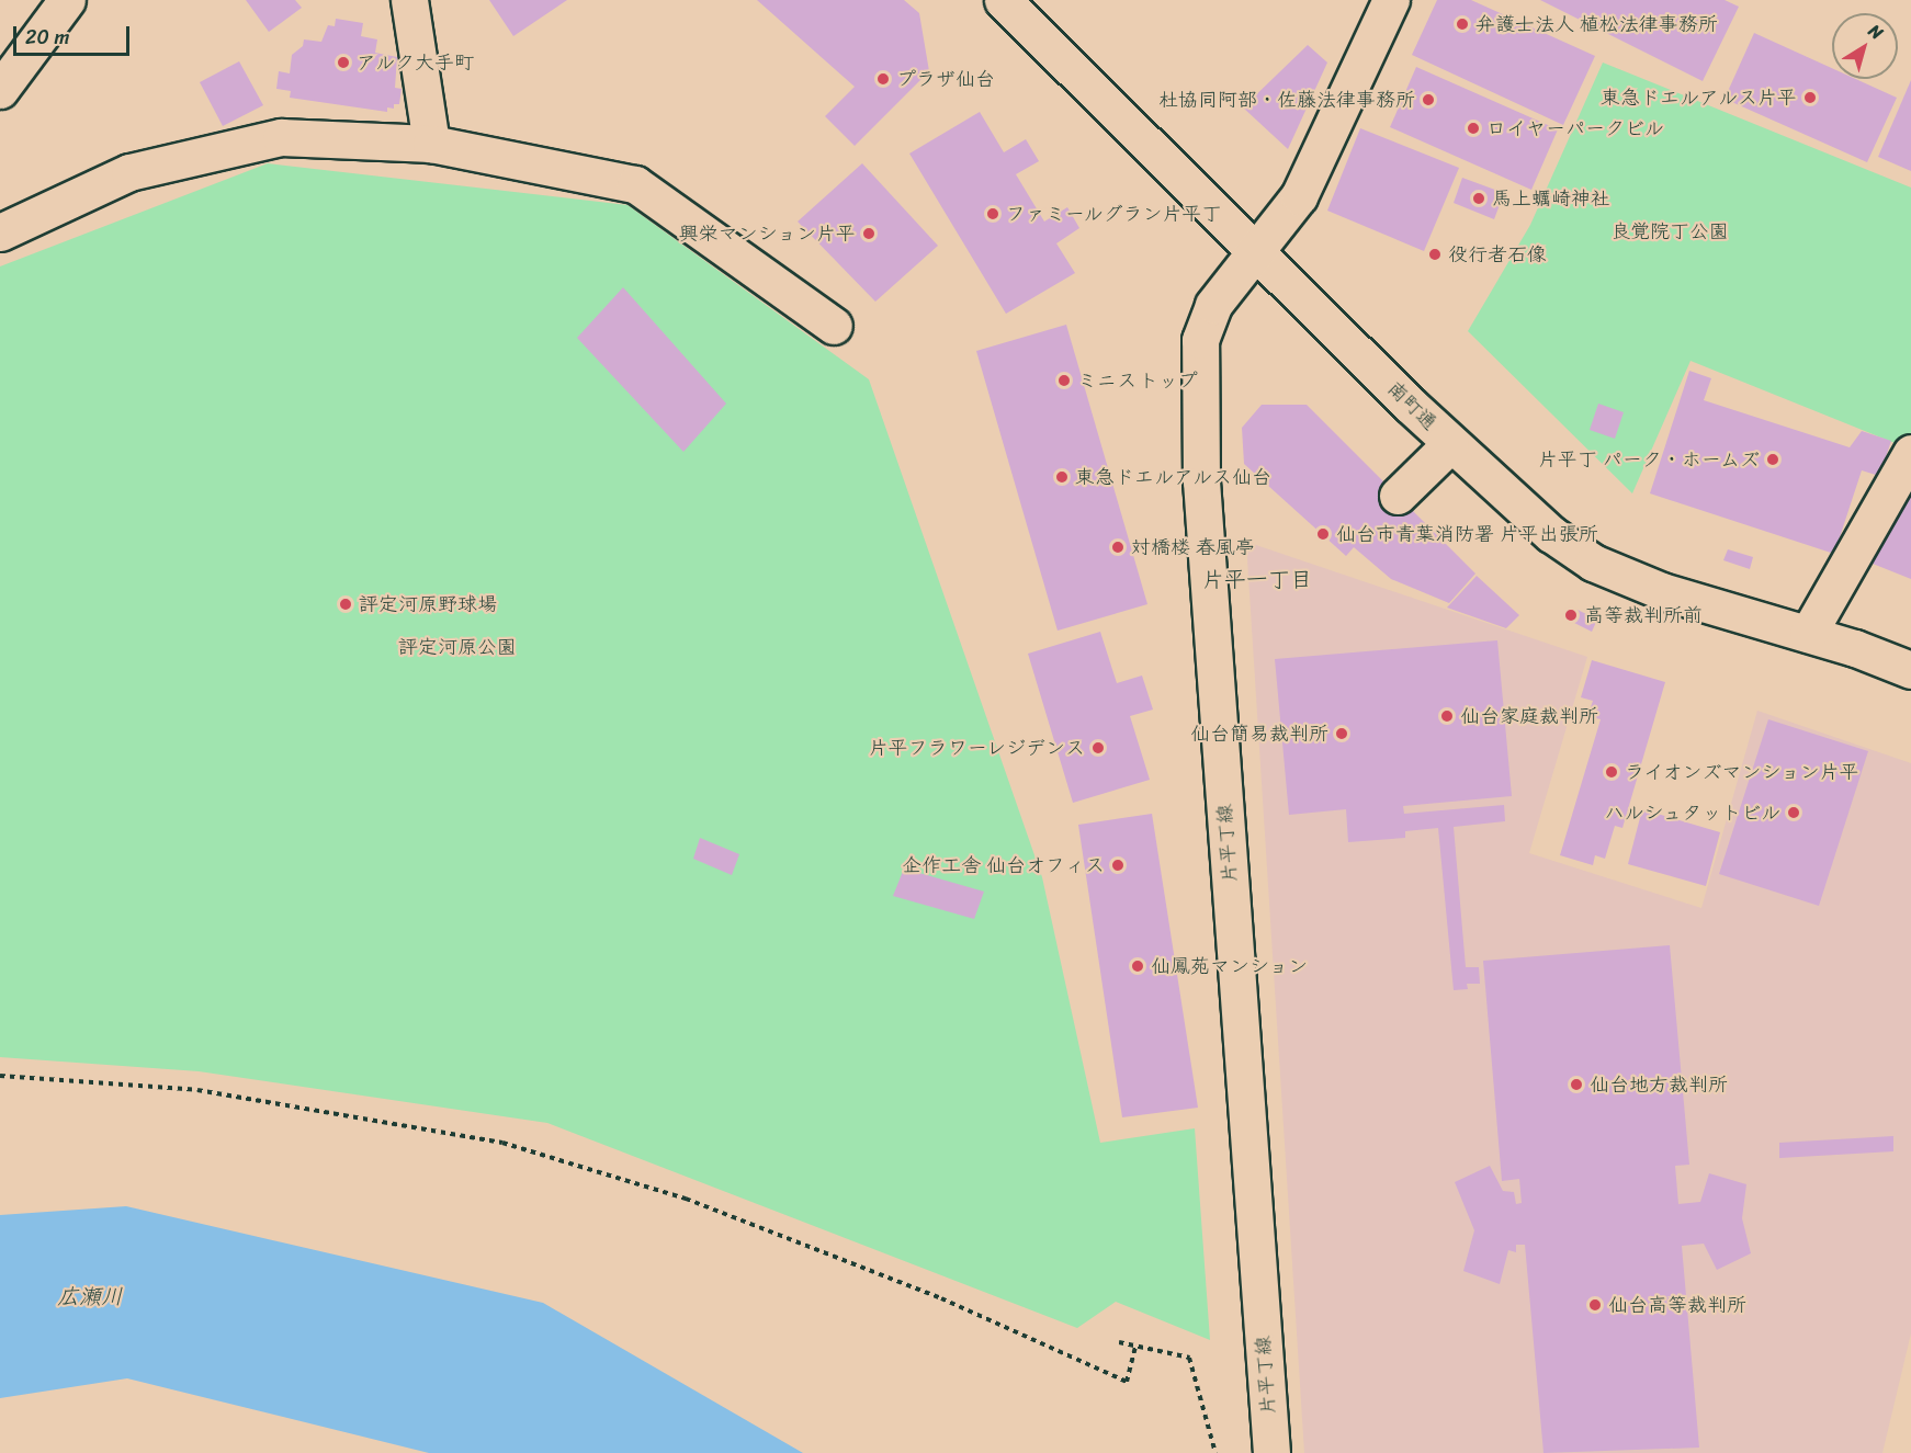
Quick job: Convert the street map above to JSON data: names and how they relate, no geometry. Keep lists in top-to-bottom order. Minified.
{"streets":{"street":["南町通","片平丁線"]},"crossings":[["南町通","片平丁線"]],"districts":["片平一丁目"],"water":["広瀬川"],"parks":["良覚院丁公園","評定河原公園"],"places":["弁護士法人 植松法律事務所","アルク大手町","プラザ仙台","東急ドエルアルス片平","杜協同阿部・佐藤法律事務所","ロイヤーパークビル","馬上蠣崎神社","ファミールグラン片平丁","興栄マンション片平","役行者石像","ミニストップ","片平丁 パーク・ホームズ","東急ドエルアルス仙台","仙台市青葉消防署 片平出張所","対橋楼 春風亭","評定河原野球場","高等裁判所前","仙台家庭裁判所","仙台簡易裁判所","片平フラワーレジデンス","ライオンズマンション片平","ハルシュタットビル","企作工舎 仙台オフィス","仙鳳苑マンション","仙台地方裁判所","仙台高等裁判所"],"scale_bar":"20 m","north":"top right"}
